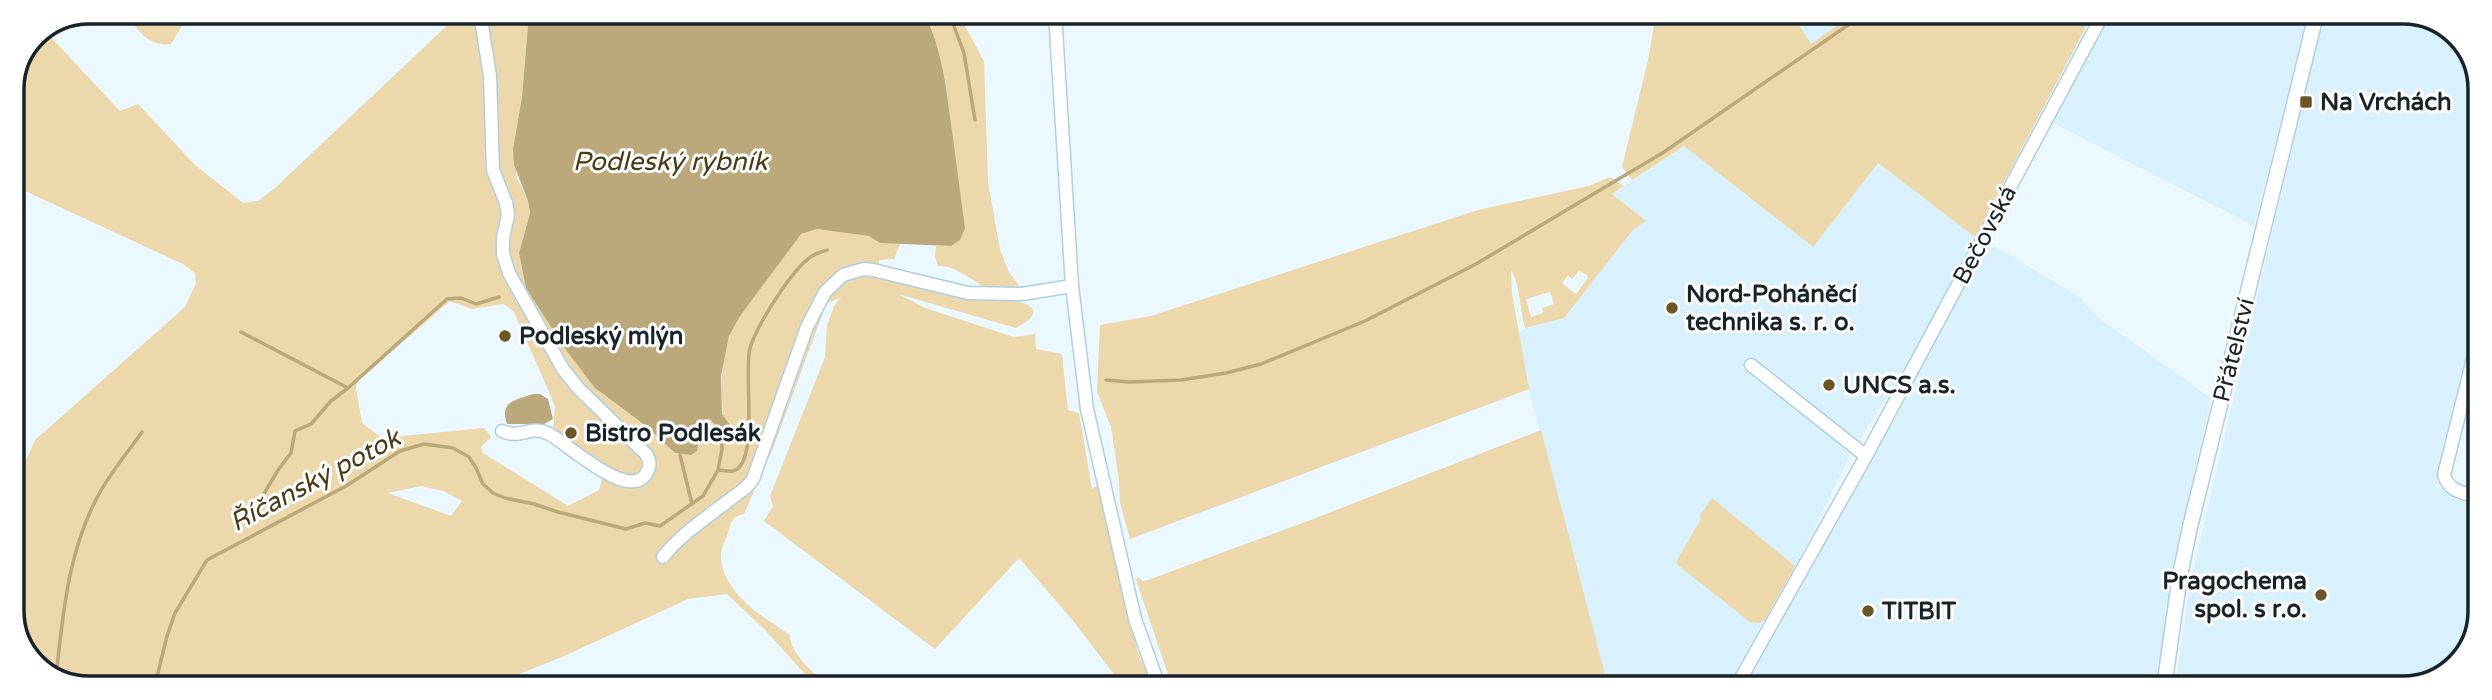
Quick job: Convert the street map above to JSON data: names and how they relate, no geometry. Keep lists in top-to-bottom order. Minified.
{"streets":{"main road":["Přátelství"],"street":["Bečovská"]},"water":["Podleský rybník","Říčanský potok"],"places":{"transit":["Na Vrchách"],"other":["Nord-Poháněcí technika s. r. o.","Podleský mlýn","UNCS a.s.","Bistro Podlesák","Pragochema spol. s r.o.","TITBIT"]}}
